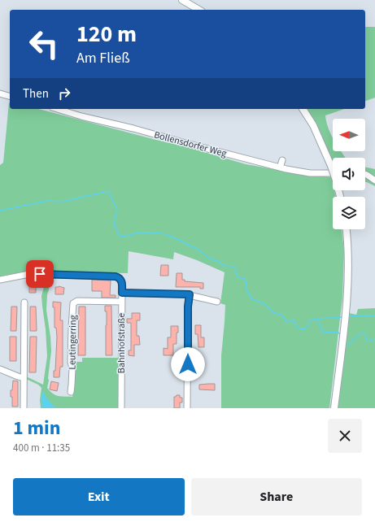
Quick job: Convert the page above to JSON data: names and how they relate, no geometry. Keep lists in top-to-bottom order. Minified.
{"streets":{"street":["Bollensdorfer Weg","Leutingerring","Bahnhofstraße"]},"crossings":[["Leutingerring","Bahnhofstraße"]],"north":"left","page":{"turn":["120 m","Am Fließ"],"then":"Then","heading":["1 min","400 m · 11:35"],"buttons":["Exit","Share"]}}
